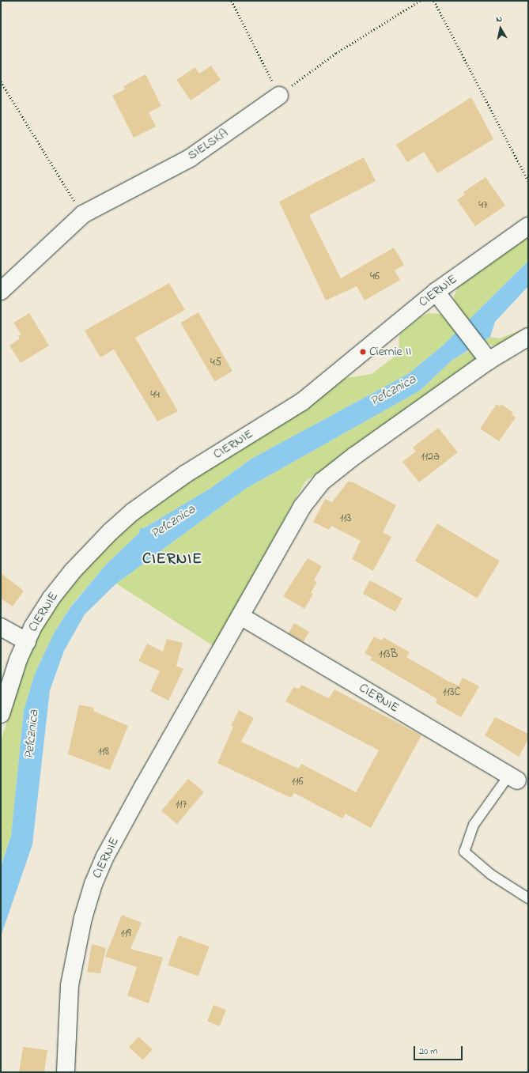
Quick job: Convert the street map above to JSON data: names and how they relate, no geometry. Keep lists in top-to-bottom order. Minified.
{"streets":{"street":["SIELSKA","CIERNIE"]},"districts":["CIERNIE"],"water":["Pełcznica"],"places":["Ciernie II"],"house_numbers":["47","46","45","44","112a","113","113B","113C","118","116","117","119"],"scale_bar":"20 m","north":"top"}
